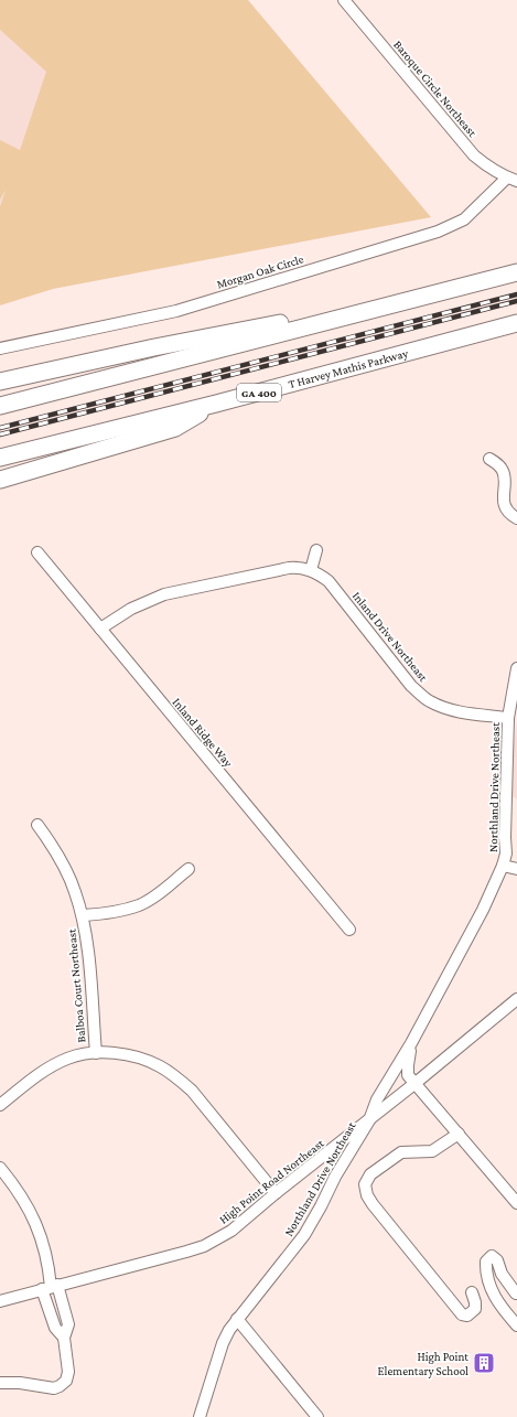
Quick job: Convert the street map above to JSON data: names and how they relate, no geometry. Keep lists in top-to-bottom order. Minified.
{"streets":{"highway":["T Harvey Mathis Parkway","GA 400"],"street":["Baroque Circle Northeast","Morgan Oak Circle","Inland Drive Northeast","Inland Ridge Way","Northland Drive Northeast","Balboa Court Northeast","High Point Road Northeast"]},"crossings":[["Baroque Circle Northeast","Morgan Oak Circle"],["Inland Drive Northeast","Inland Ridge Way"],["Inland Drive Northeast","Northland Drive Northeast"],["Northland Drive Northeast","High Point Road Northeast"]],"places":{"building":["High Point Elementary School"]}}
